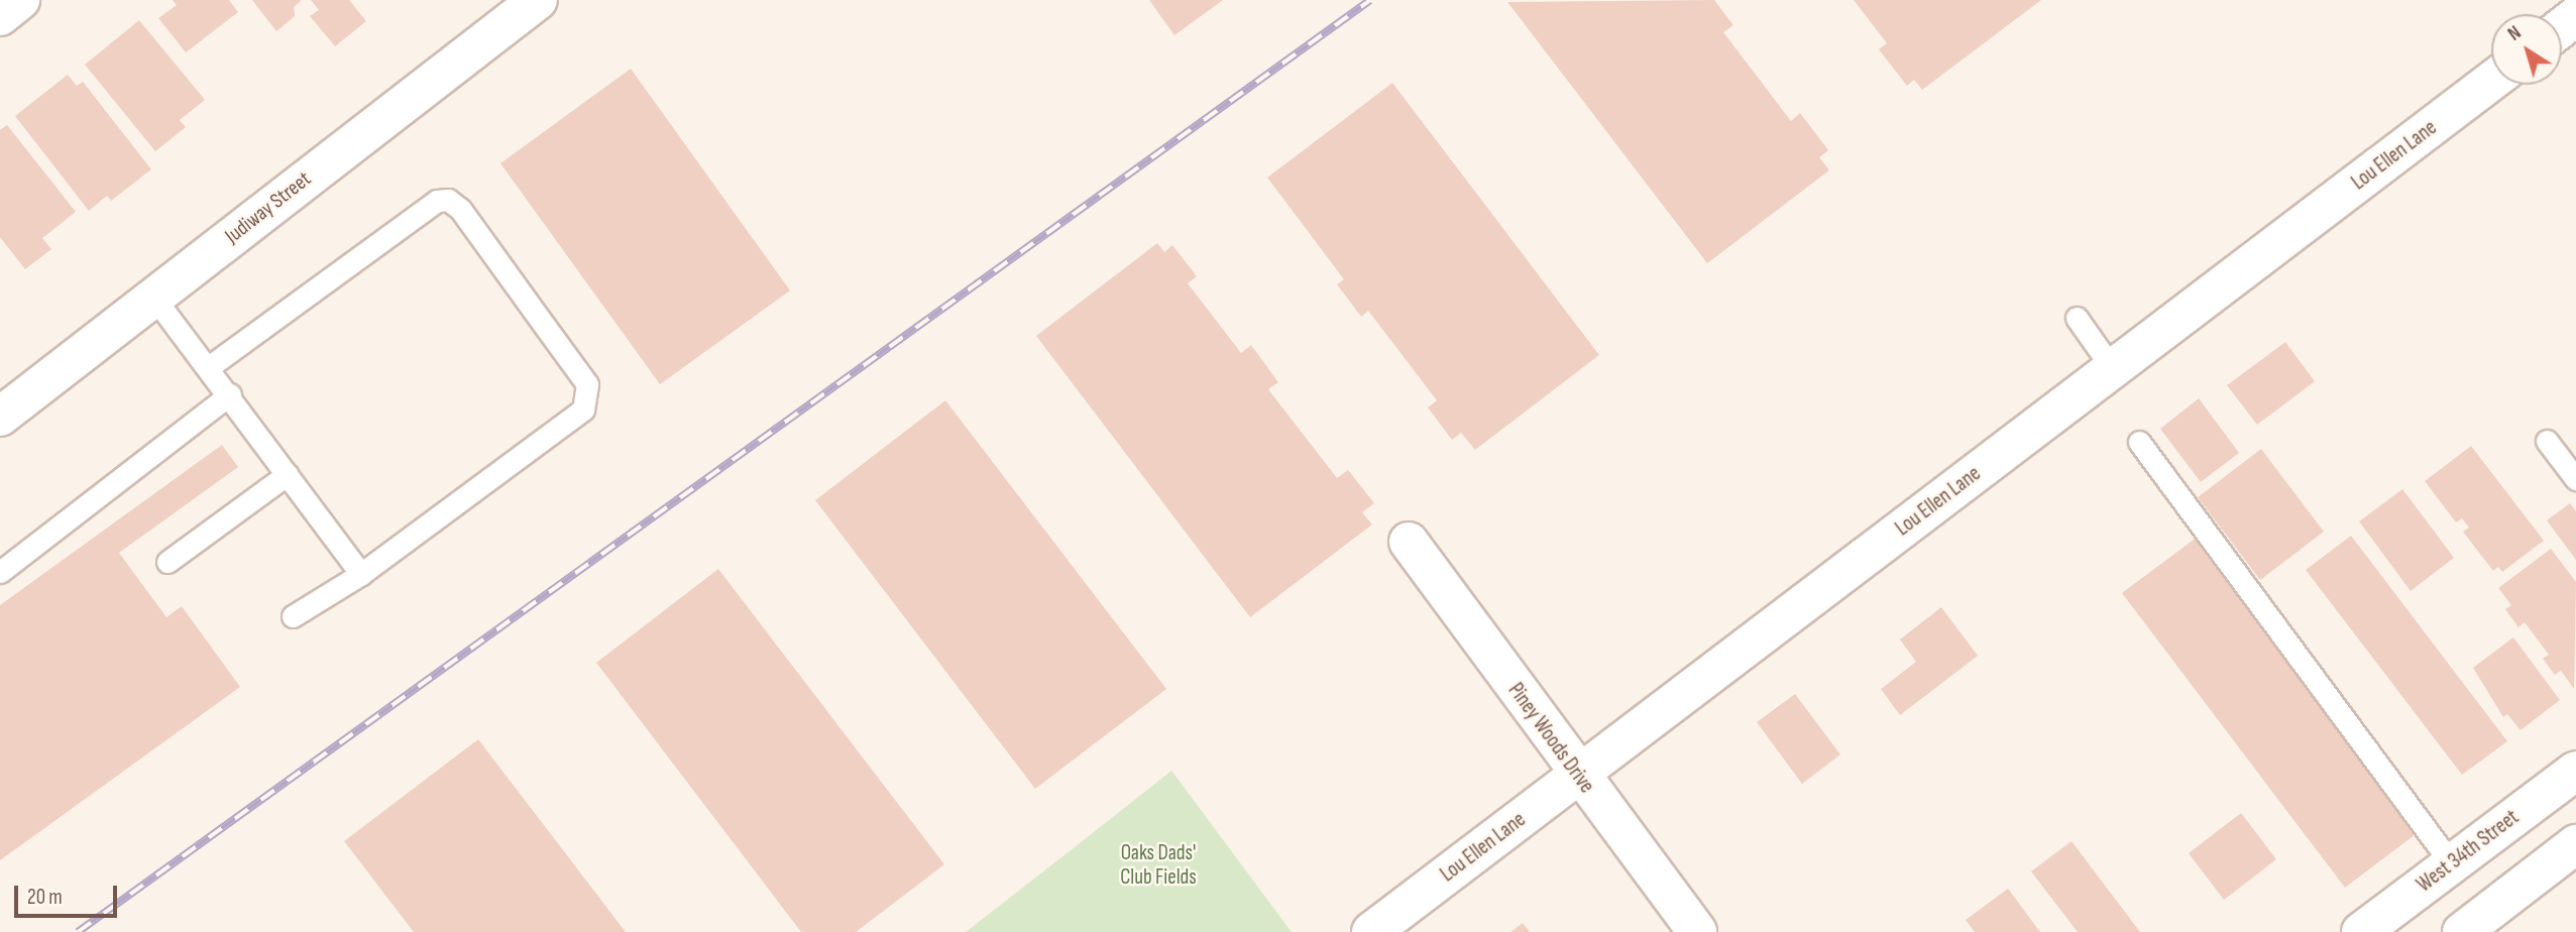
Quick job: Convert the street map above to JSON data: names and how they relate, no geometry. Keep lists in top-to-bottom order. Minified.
{"streets":{"street":["Lou Ellen Lane","Judiway Street","Piney Woods Drive","West 34th Street"]},"crossings":[["Lou Ellen Lane","Piney Woods Drive"]],"parks":["Oaks Dads' Club Fields"],"scale_bar":"20 m","north":"top left"}
